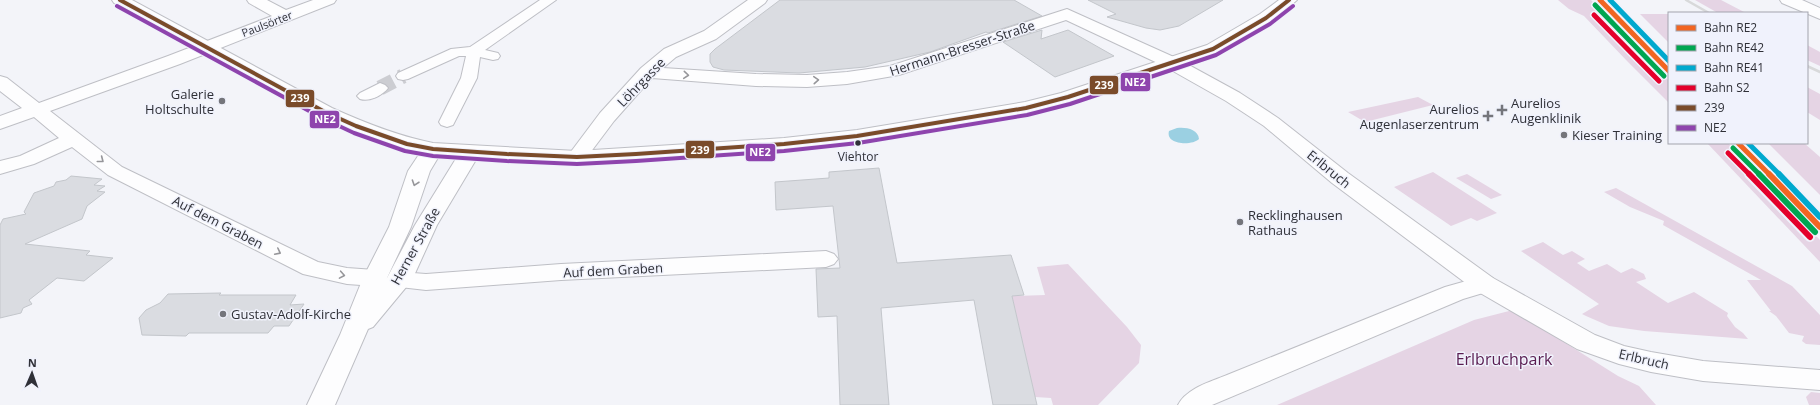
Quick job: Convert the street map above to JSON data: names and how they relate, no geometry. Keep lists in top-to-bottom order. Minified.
{"streets":{"street":["Paulsörter","Hermann-Bresser-Straße","Löhrgasse","Erlbruch","Auf dem Graben","Herner Straße"]},"crossings":[["Hermann-Bresser-Straße","Löhrgasse"],["Hermann-Bresser-Straße","Erlbruch"],["Auf dem Graben","Herner Straße"]],"parks":["Erlbruchpark"],"places":{"other":["Galerie Holtschulte","Kieser Training","Viehtor","Recklinghausen Rathaus","Gustav-Adolf-Kirche"],"health":["Aurelios Augenklinik","Aurelios Augenlaserzentrum"]},"lines":["rail line RE2","rail line RE41","transit line 239","rail line RE42","transit line NE2","rail line S2"],"legend":["Bahn RE2","Bahn RE42","Bahn RE41","Bahn S2","239","NE2"],"north":"top"}
